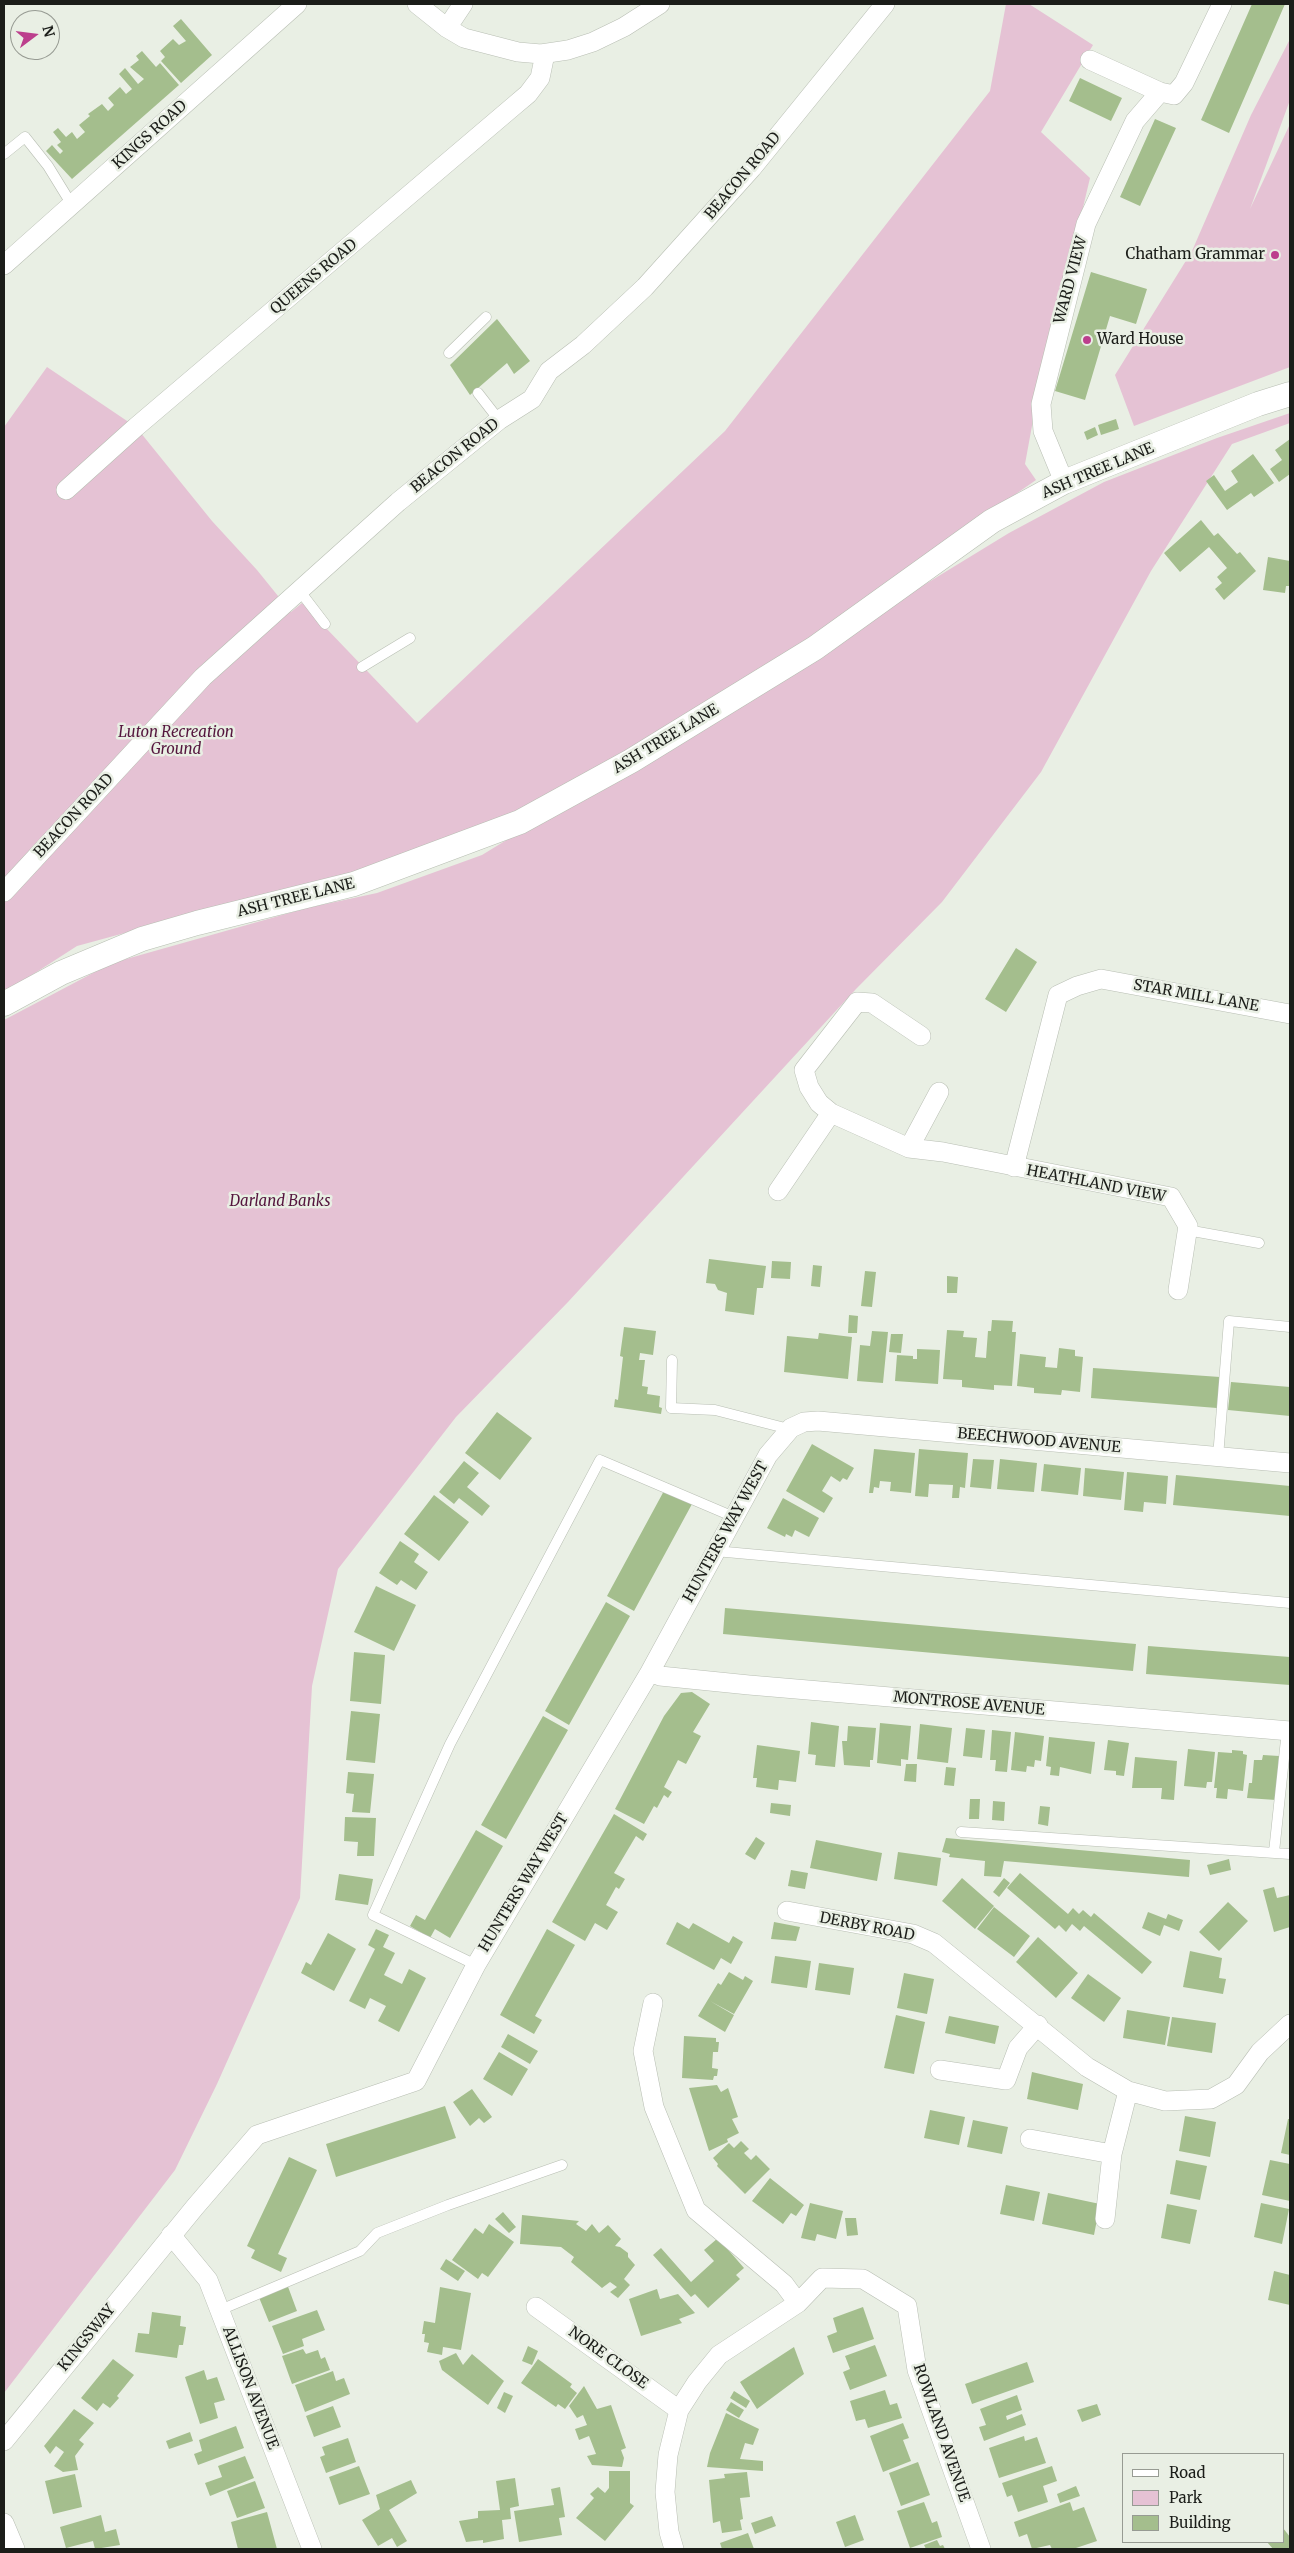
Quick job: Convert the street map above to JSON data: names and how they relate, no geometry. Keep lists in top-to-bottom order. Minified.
{"streets":{"street":["KINGS ROAD","BEACON ROAD","QUEENS ROAD","WARD VIEW","ASH TREE LANE","STAR MILL LANE","HEATHLAND VIEW","BEECHWOOD AVENUE","HUNTERS WAY WEST","MONTROSE AVENUE","DERBY ROAD","KINGSWAY","NORE CLOSE","ALLISON AVENUE","ROWLAND AVENUE"]},"crossings":[["WARD VIEW","ASH TREE LANE"],["STAR MILL LANE","HEATHLAND VIEW"],["BEECHWOOD AVENUE","HUNTERS WAY WEST"],["HUNTERS WAY WEST","MONTROSE AVENUE"],["HUNTERS WAY WEST","KINGSWAY"],["HUNTERS WAY WEST","ALLISON AVENUE"],["KINGSWAY","ALLISON AVENUE"]],"parks":["Luton Recreation Ground","Darland Banks"],"places":["Chatham Grammar","Ward House"],"legend":["Road","Park","Building"],"north":"right"}
